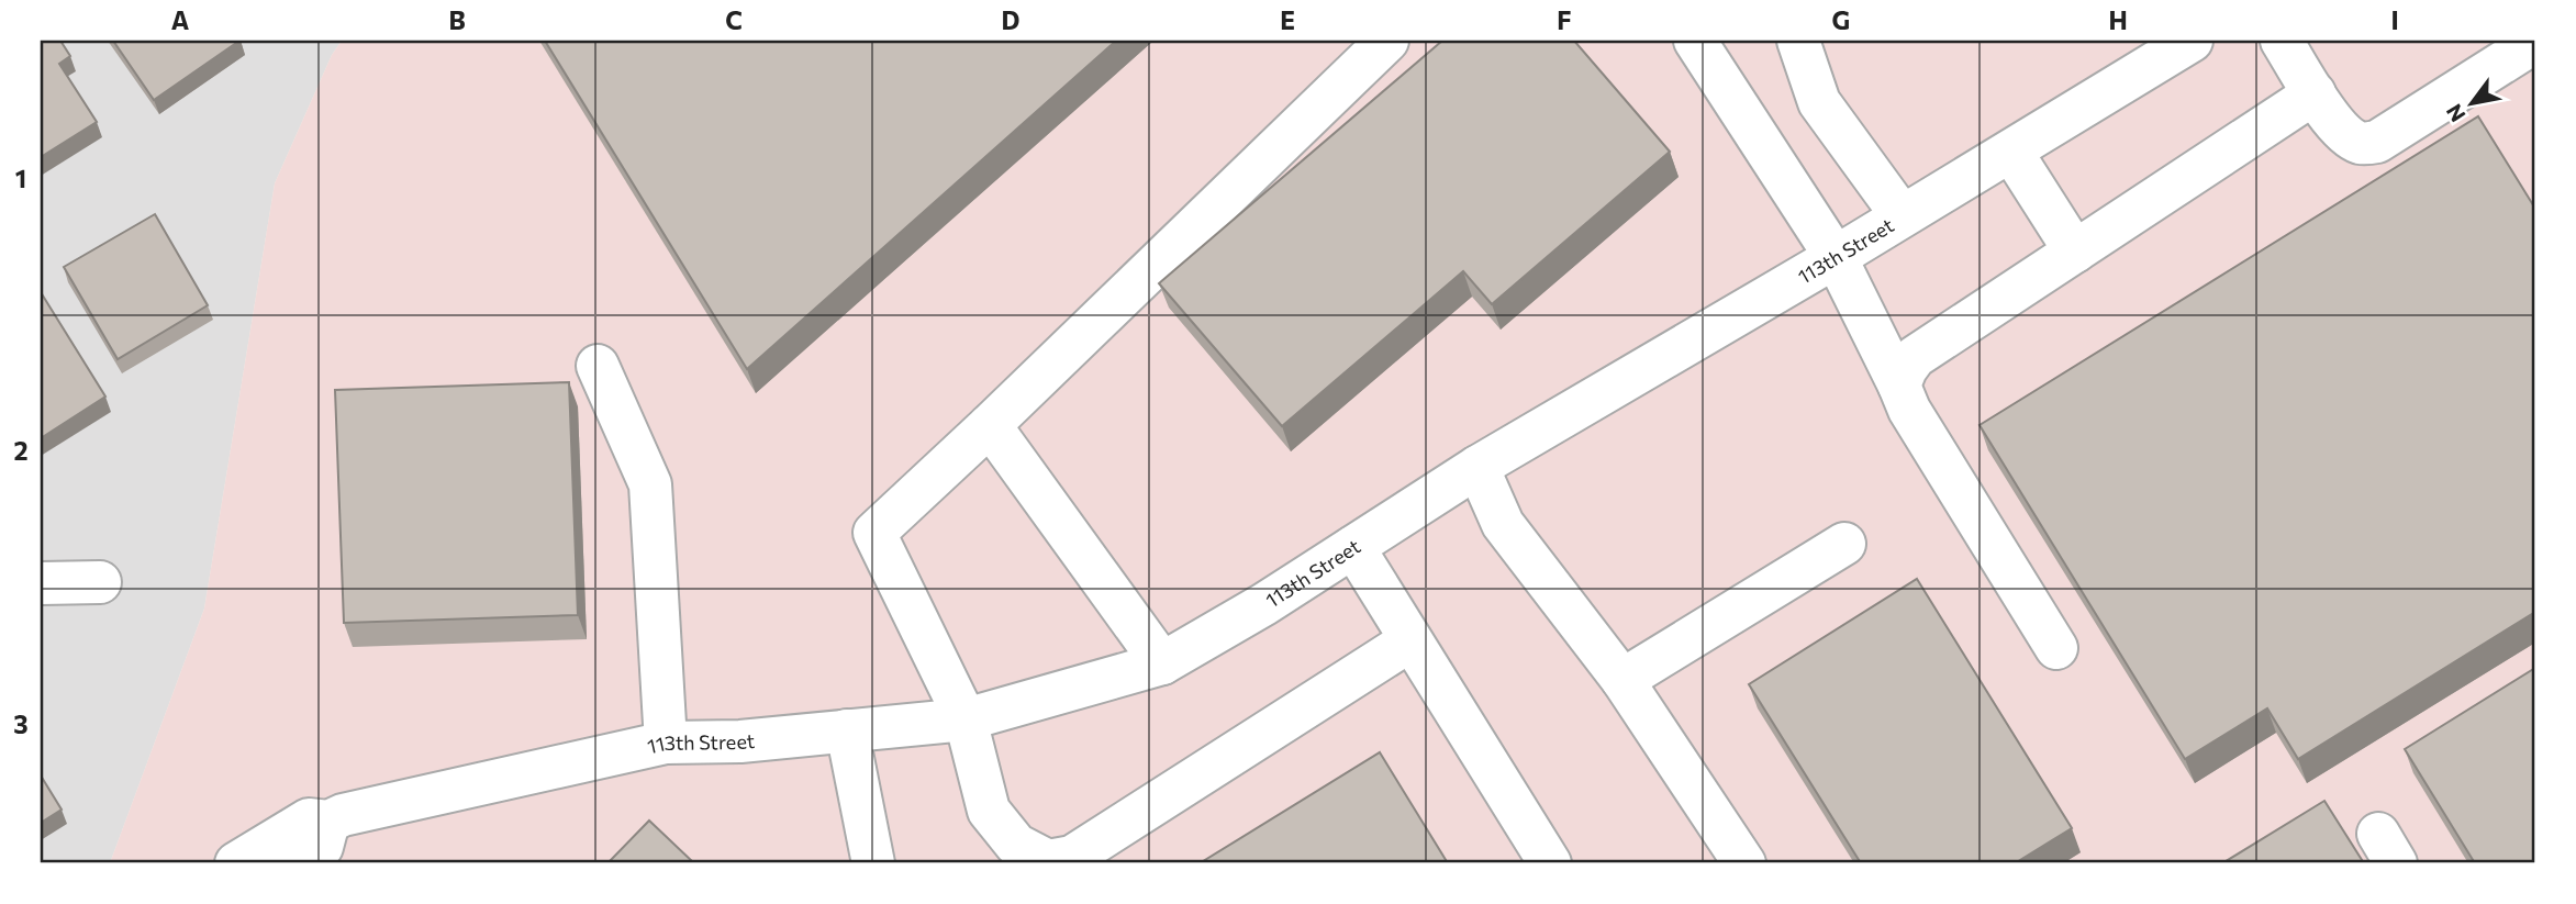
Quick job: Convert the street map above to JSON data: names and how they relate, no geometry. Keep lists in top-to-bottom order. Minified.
{"streets":{"street":["113th Street"]},"north":"bottom left","grid":{"columns":["A","B","C","D","E","F","G","H","I"],"rows":["1","2","3"]}}
